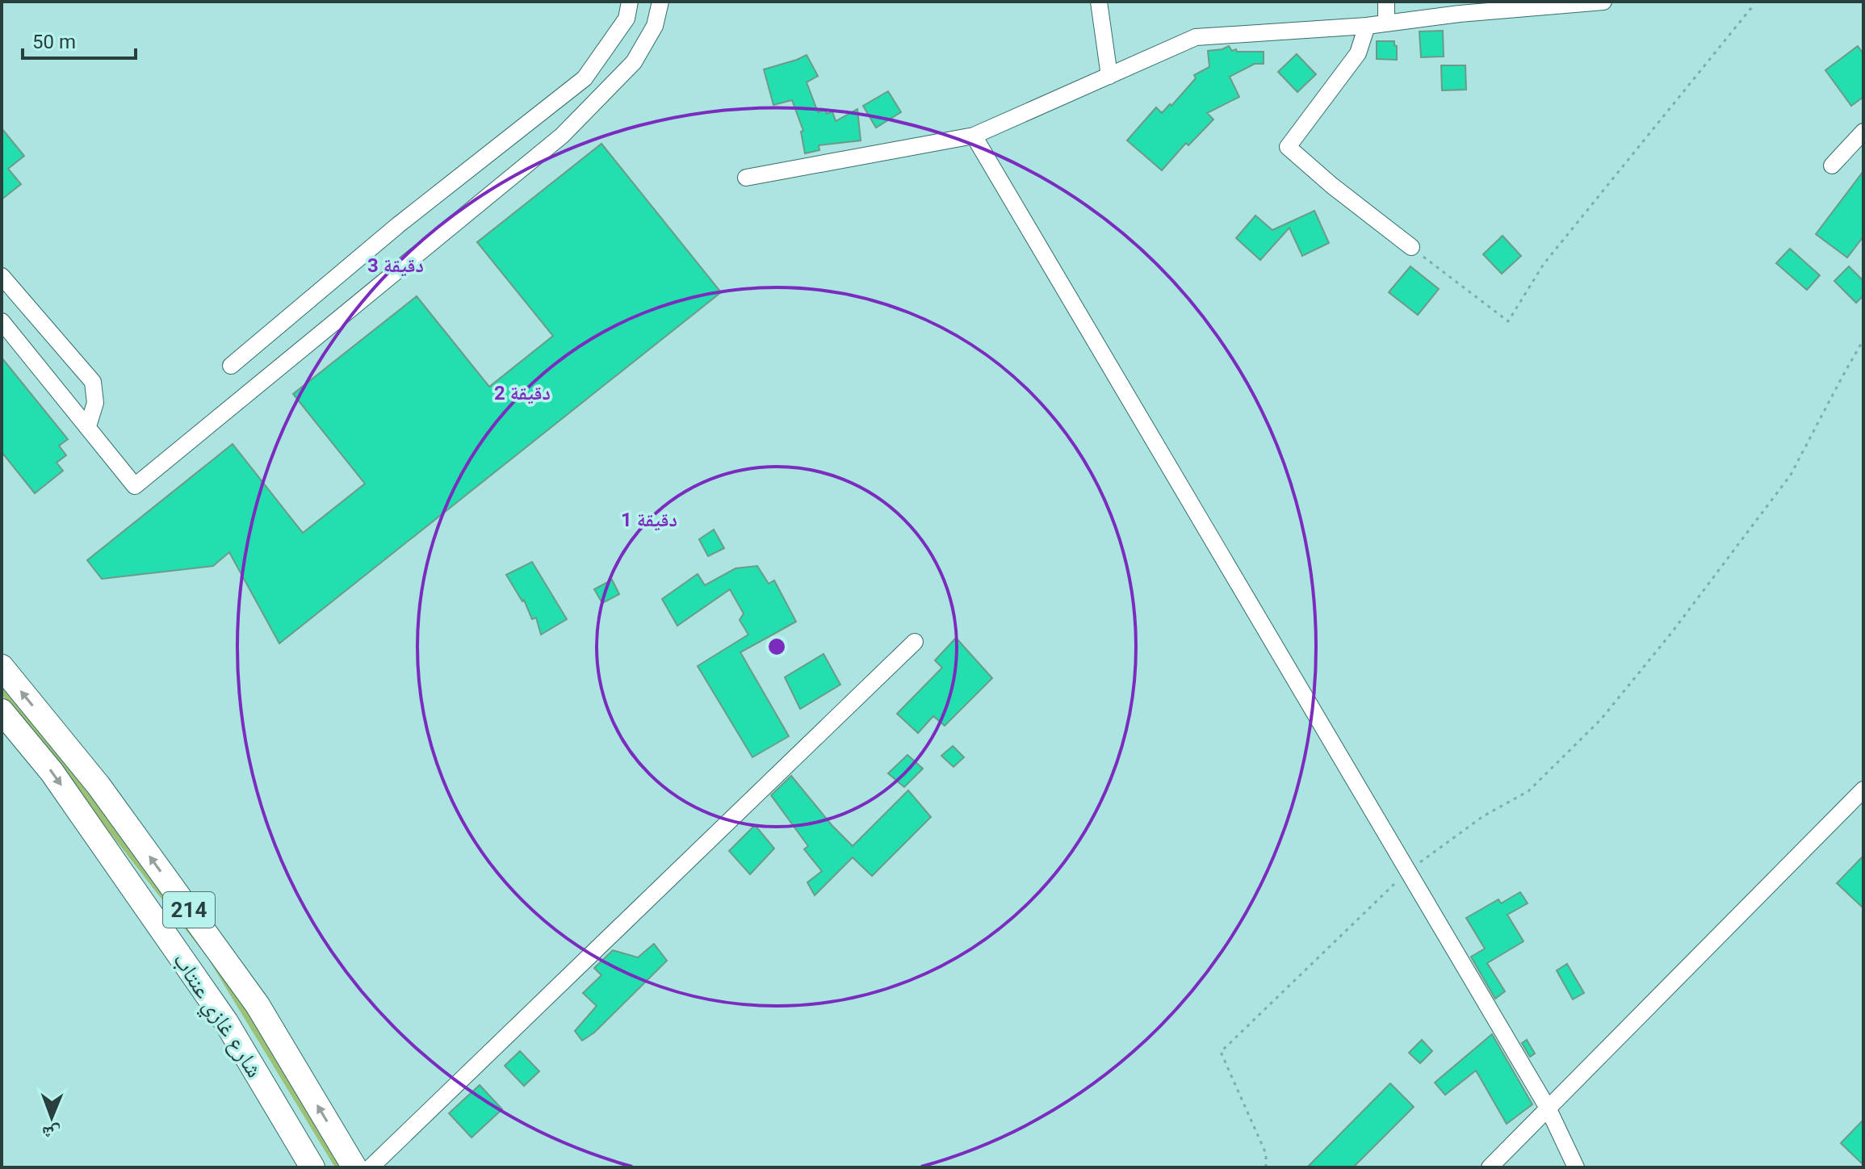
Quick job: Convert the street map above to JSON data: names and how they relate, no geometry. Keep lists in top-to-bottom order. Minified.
{"streets":{"highway":["214","شارع غازي عنتاب"]},"scale_bar":"50 m","north":"bottom","rings":["3 دقيقة","2 دقيقة","1 دقيقة"]}
